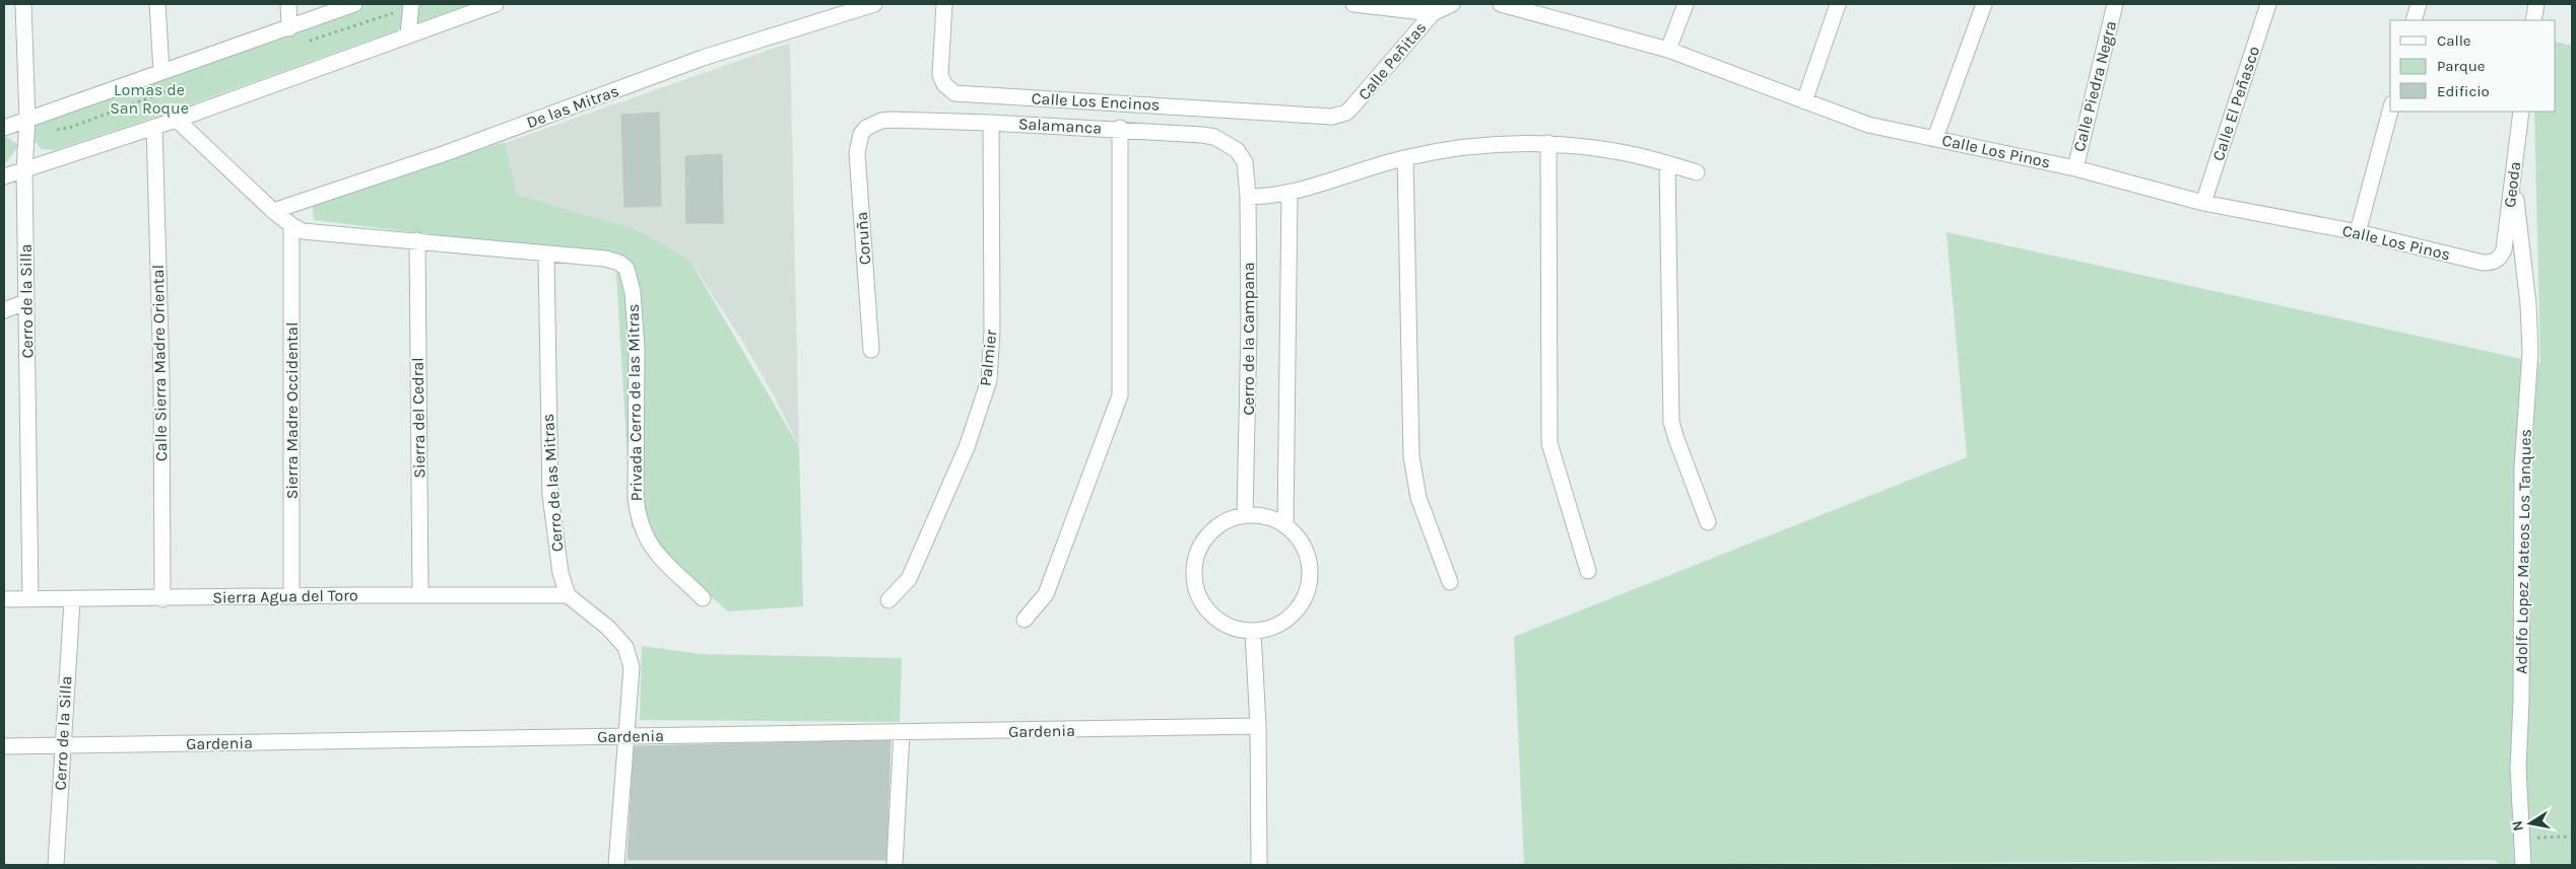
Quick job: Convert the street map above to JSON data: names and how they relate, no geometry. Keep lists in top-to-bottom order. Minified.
{"streets":{"street":["Calle Peñitas","Calle Piedra Negra","Calle Los Encinos","Calle El Peñasco","De las Mitras","Salamanca","Calle Los Pinos","Geoda","Coruña","Cerro de la Silla","Cerro de la Campana","Palmier","Calle Sierra Madre Oriental","Privada Cerro de las Mitras","Sierra Madre Occidental","Sierra del Cedral","Cerro de las Mitras","Adolfo Lopez Mateos Los Tanques","Sierra Agua del Toro","Gardenia"]},"crossings":[["Calle Peñitas","Calle Los Encinos"],["Calle Piedra Negra","Calle Los Pinos"],["Calle El Peñasco","Calle Los Pinos"],["Salamanca","Coruña"],["Salamanca","Cerro de la Campana"],["Salamanca","Palmier"],["Calle Los Pinos","Geoda"],["Geoda","Adolfo Lopez Mateos Los Tanques"],["Cerro de la Silla","Sierra Agua del Toro"],["Cerro de la Silla","Gardenia"],["Calle Sierra Madre Oriental","Sierra Agua del Toro"],["Privada Cerro de las Mitras","Cerro de las Mitras"],["Sierra Madre Occidental","Sierra Agua del Toro"],["Sierra del Cedral","Sierra Agua del Toro"],["Cerro de las Mitras","Sierra Agua del Toro"]],"parks":["Lomas de San Roque"],"legend":["Calle","Parque","Edificio"],"north":"left"}
